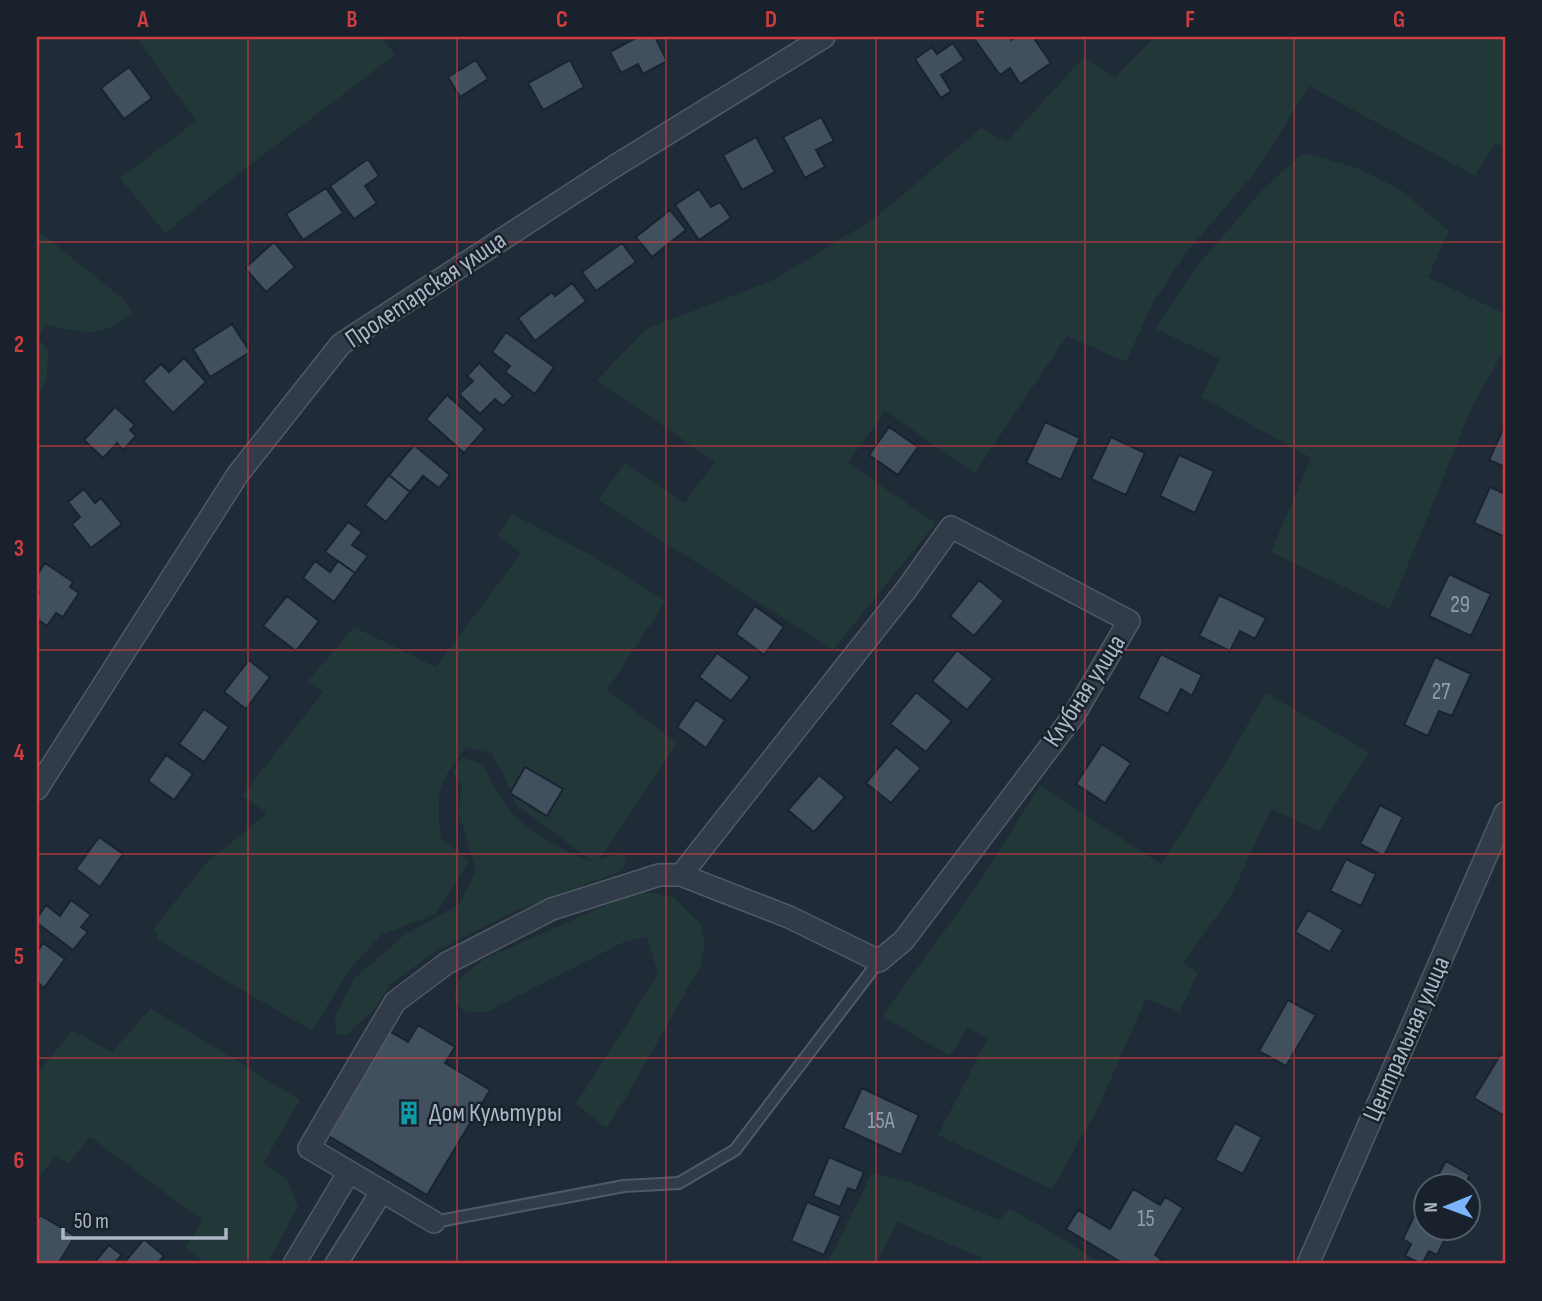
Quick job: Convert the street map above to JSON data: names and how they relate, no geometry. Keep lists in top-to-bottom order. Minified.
{"streets":{"street":["Пролетарская улица","Клубная улица","Центральная улица"]},"places":{"building":["Дом Культуры"]},"house_numbers":["29","27","15А","15"],"scale_bar":"50 m","north":"left","grid":{"columns":["A","B","C","D","E","F","G"],"rows":["1","2","3","4","5","6"]}}
